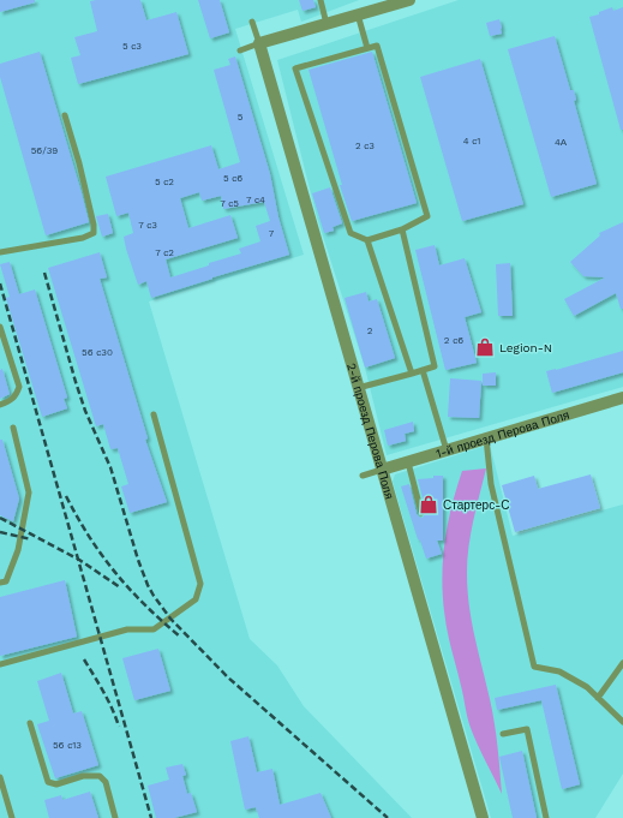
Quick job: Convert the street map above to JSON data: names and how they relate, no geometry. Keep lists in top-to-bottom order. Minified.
{"streets":{"street":["2-й проезд Перова Поля","1-й проезд Перова Поля"]},"crossings":[["2-й проезд Перова Поля","1-й проезд Перова Поля"]],"places":{"shop":["Legion-N","Стартерс-С"]},"house_numbers":["5 с3","5","4 с1","4А","2 с3","56/39","5 с6","5 с2","7 с4","7 с5","7 с3","7","7 с2","2","2 с6","56 с30","56 с13"]}
